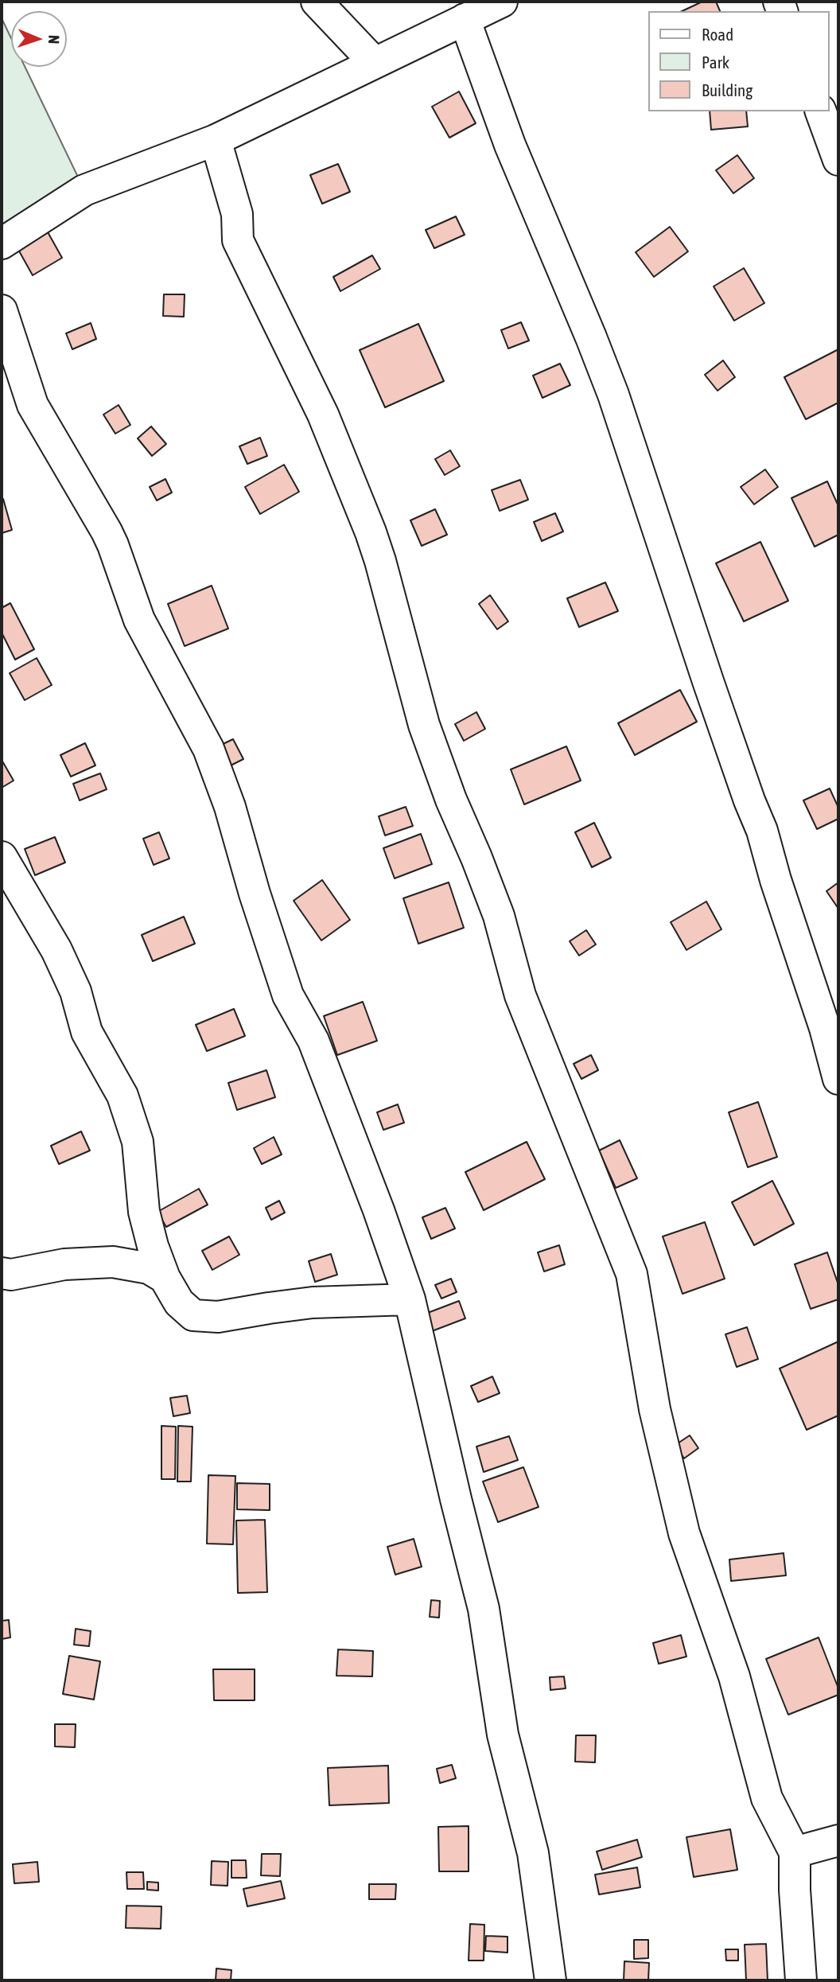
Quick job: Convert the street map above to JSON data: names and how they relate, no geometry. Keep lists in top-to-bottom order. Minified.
{"legend":["Road","Park","Building"],"north":"right"}
